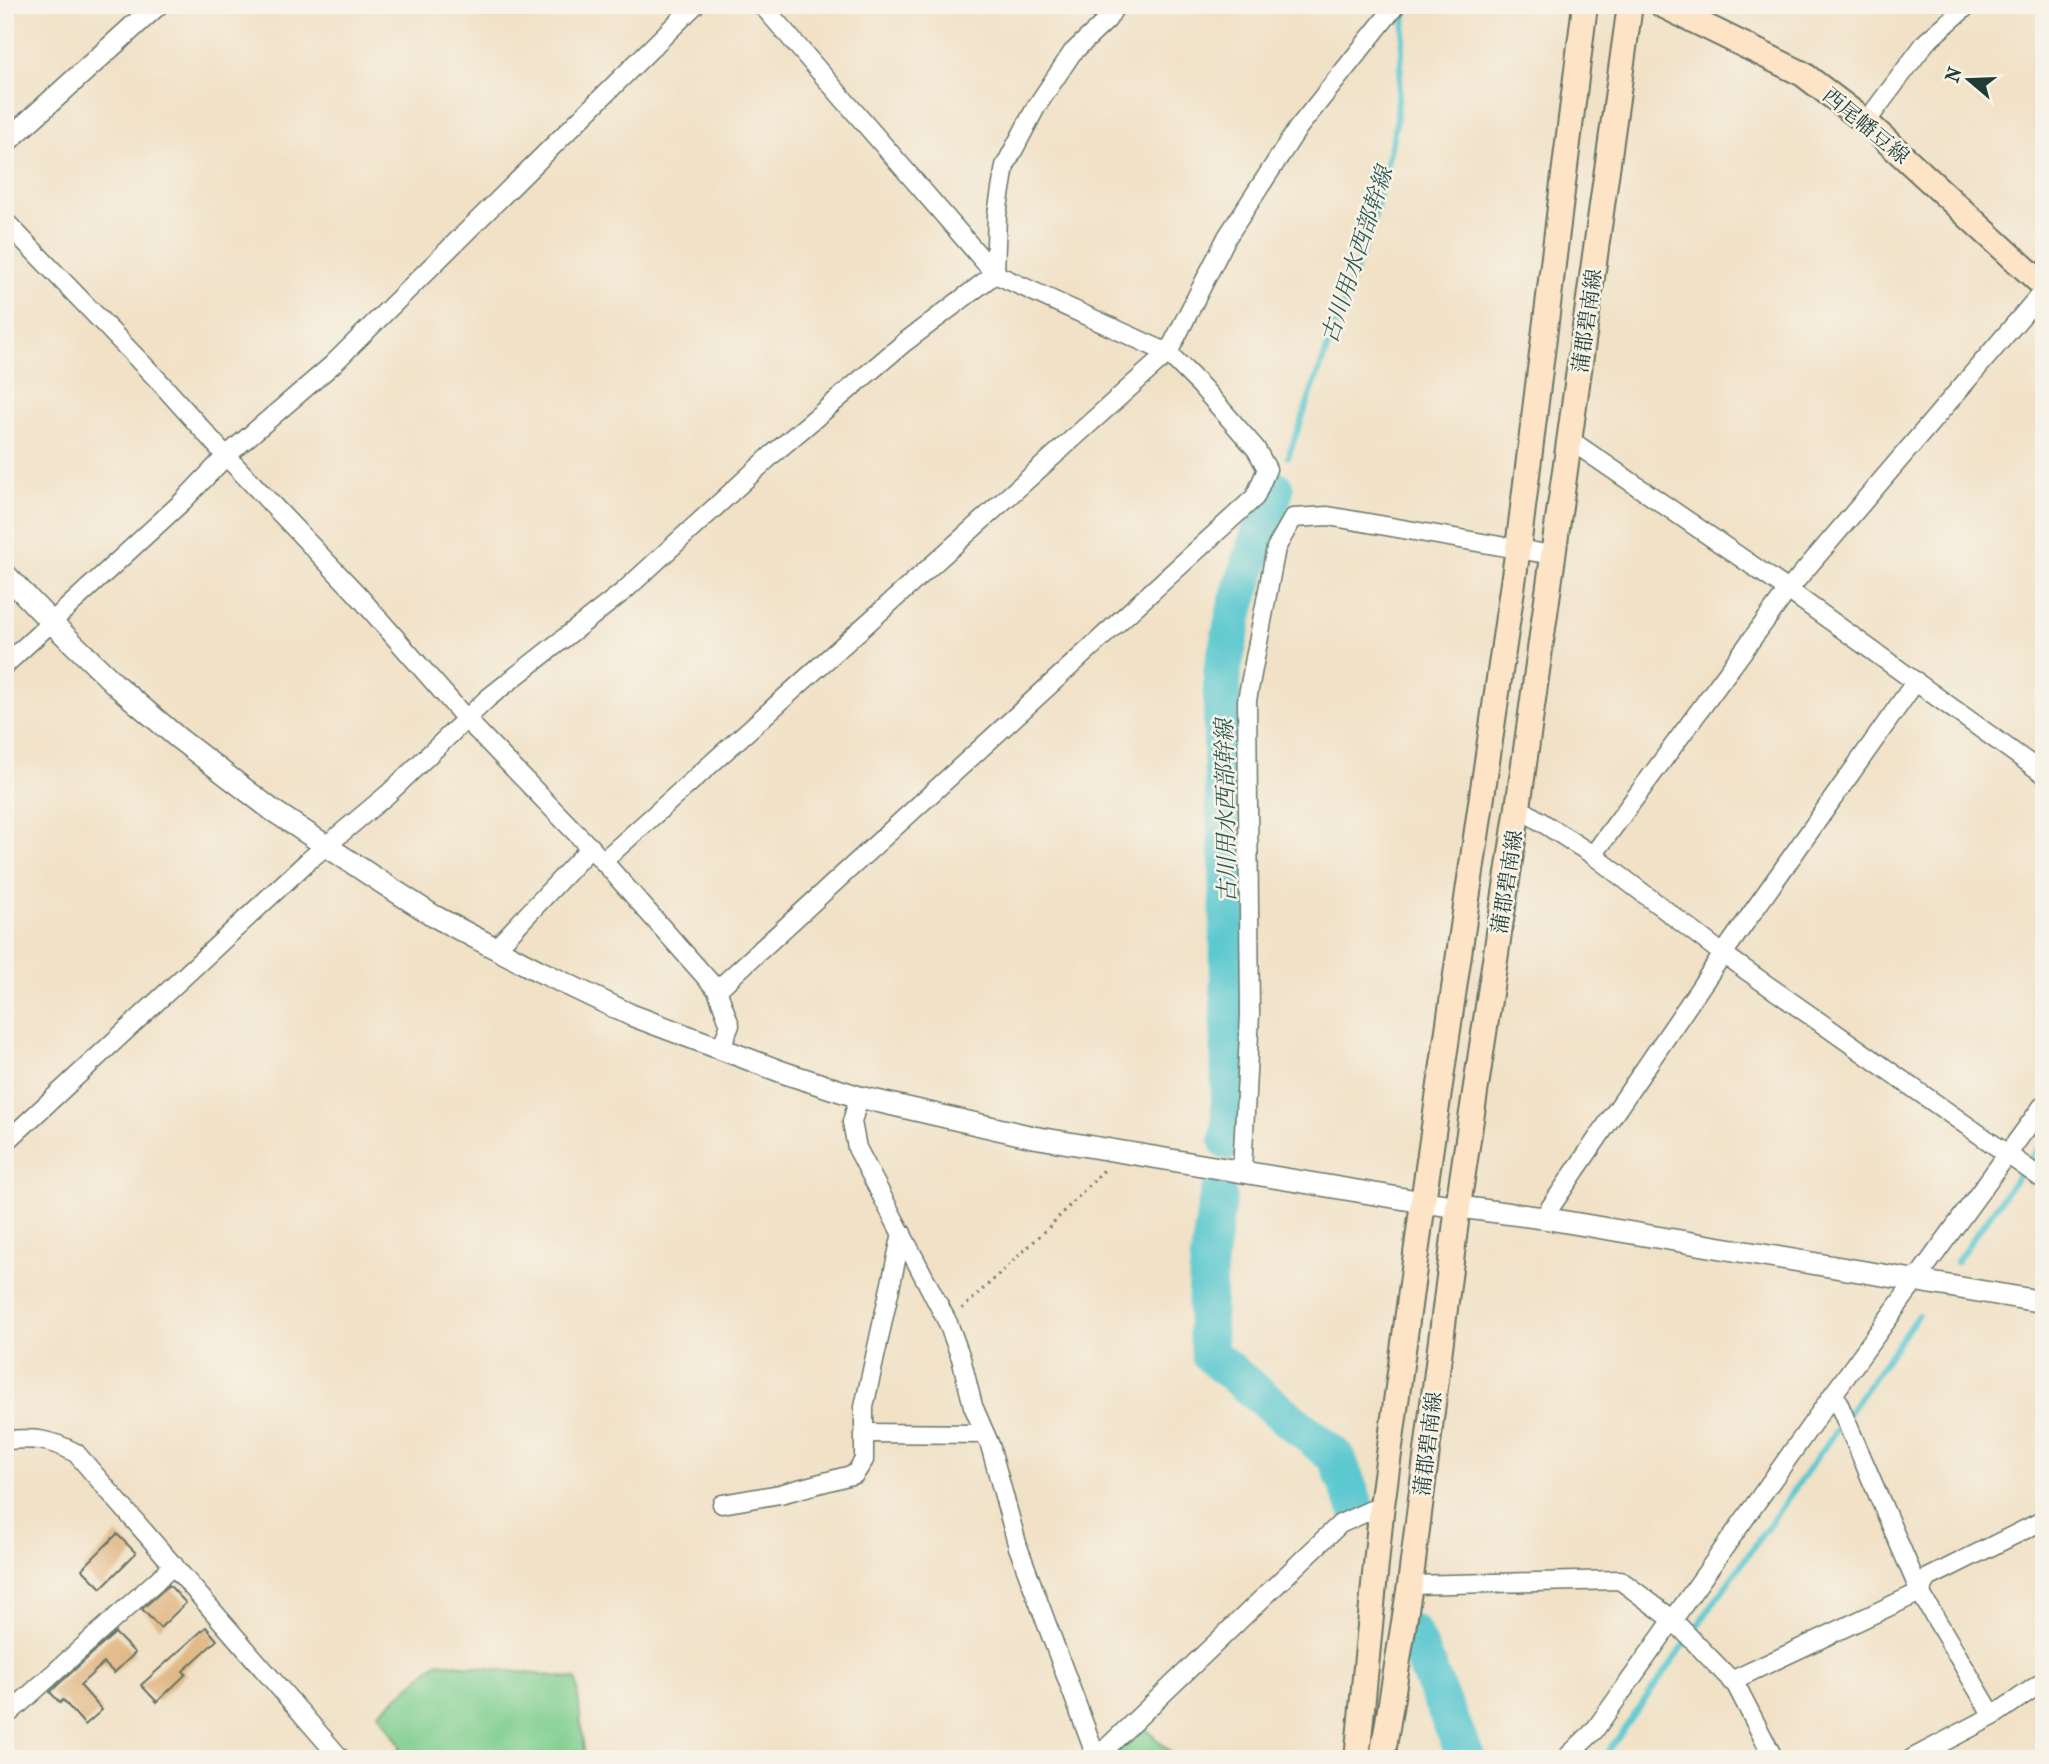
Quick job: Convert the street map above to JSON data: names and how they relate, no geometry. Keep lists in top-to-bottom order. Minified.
{"streets":{"main road":["西尾幡豆線","蒲郡碧南線"]},"water":["古川用水西部幹線"],"north":"left"}
